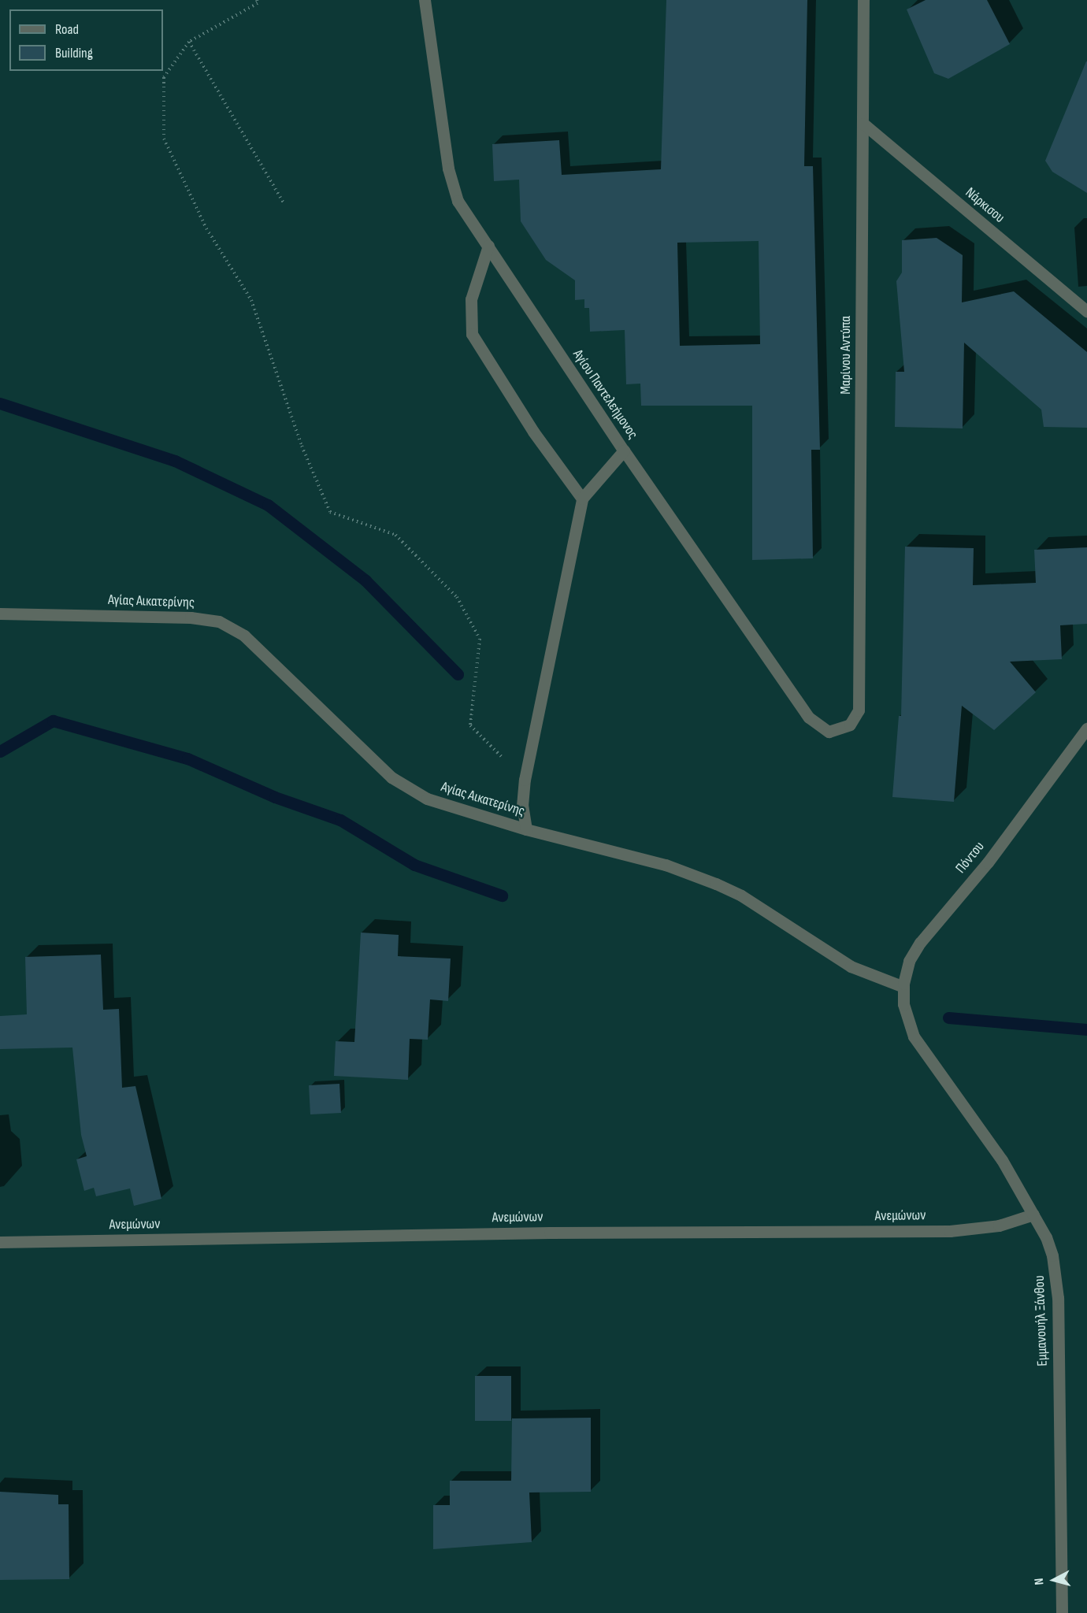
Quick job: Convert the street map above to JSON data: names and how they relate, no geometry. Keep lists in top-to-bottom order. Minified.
{"streets":{"street":["Νάρκισου","Μαρίνου Αντύπα","Αγίου Παντελεήμονος","Αγίας Αικατερίνης","Πόντου","Ανεμώνων","Εμμανουήλ Ξάνθου"]},"crossings":[["Νάρκισου","Μαρίνου Αντύπα"],["Μαρίνου Αντύπα","Αγίου Παντελεήμονος"],["Αγίας Αικατερίνης","Πόντου"],["Πόντου","Εμμανουήλ Ξάνθου"],["Ανεμώνων","Εμμανουήλ Ξάνθου"]],"legend":["Road","Building"],"north":"left"}
